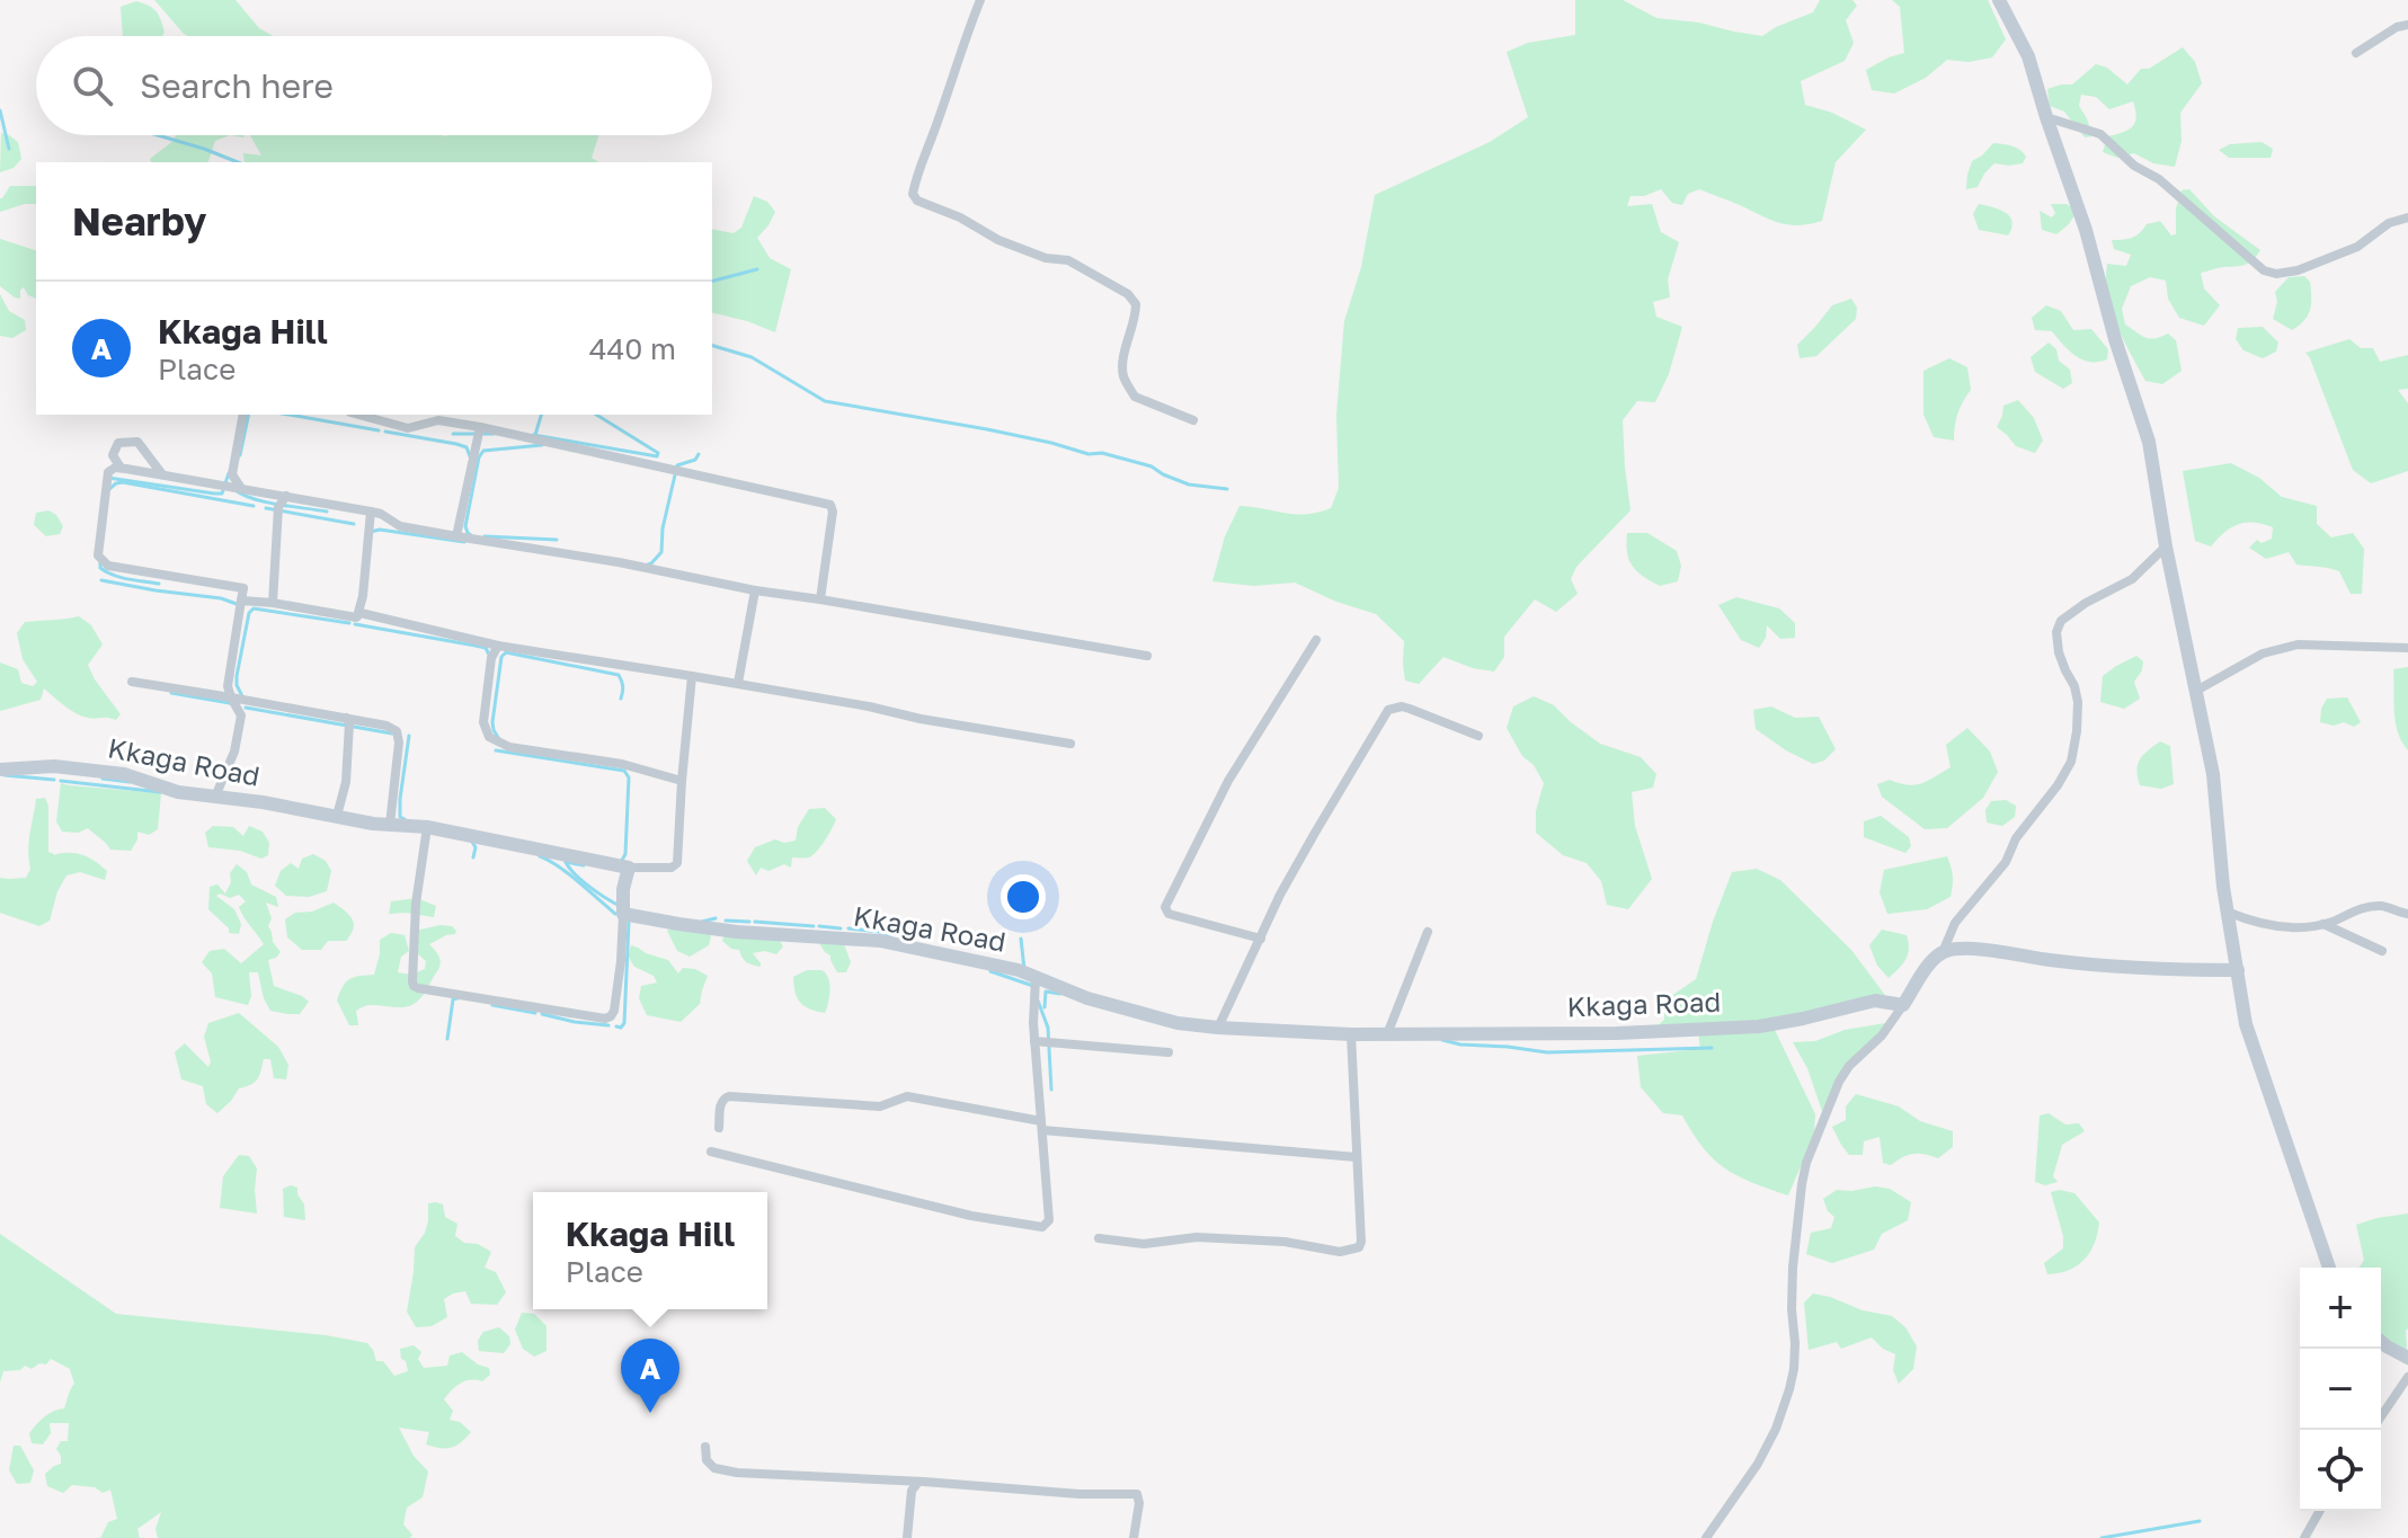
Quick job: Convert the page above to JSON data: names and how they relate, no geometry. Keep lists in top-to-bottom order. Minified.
{"streets":{"street":["Kkaga Road"]},"page":{"search":"Search here","heading":"Nearby","list":[{"mark":"A","name":"Kkaga Hill","note":"Place","value":"440 m"}],"popup":["Kkaga Hill","Place"],"map_buttons":["+","−"],"pins":"A"}}
